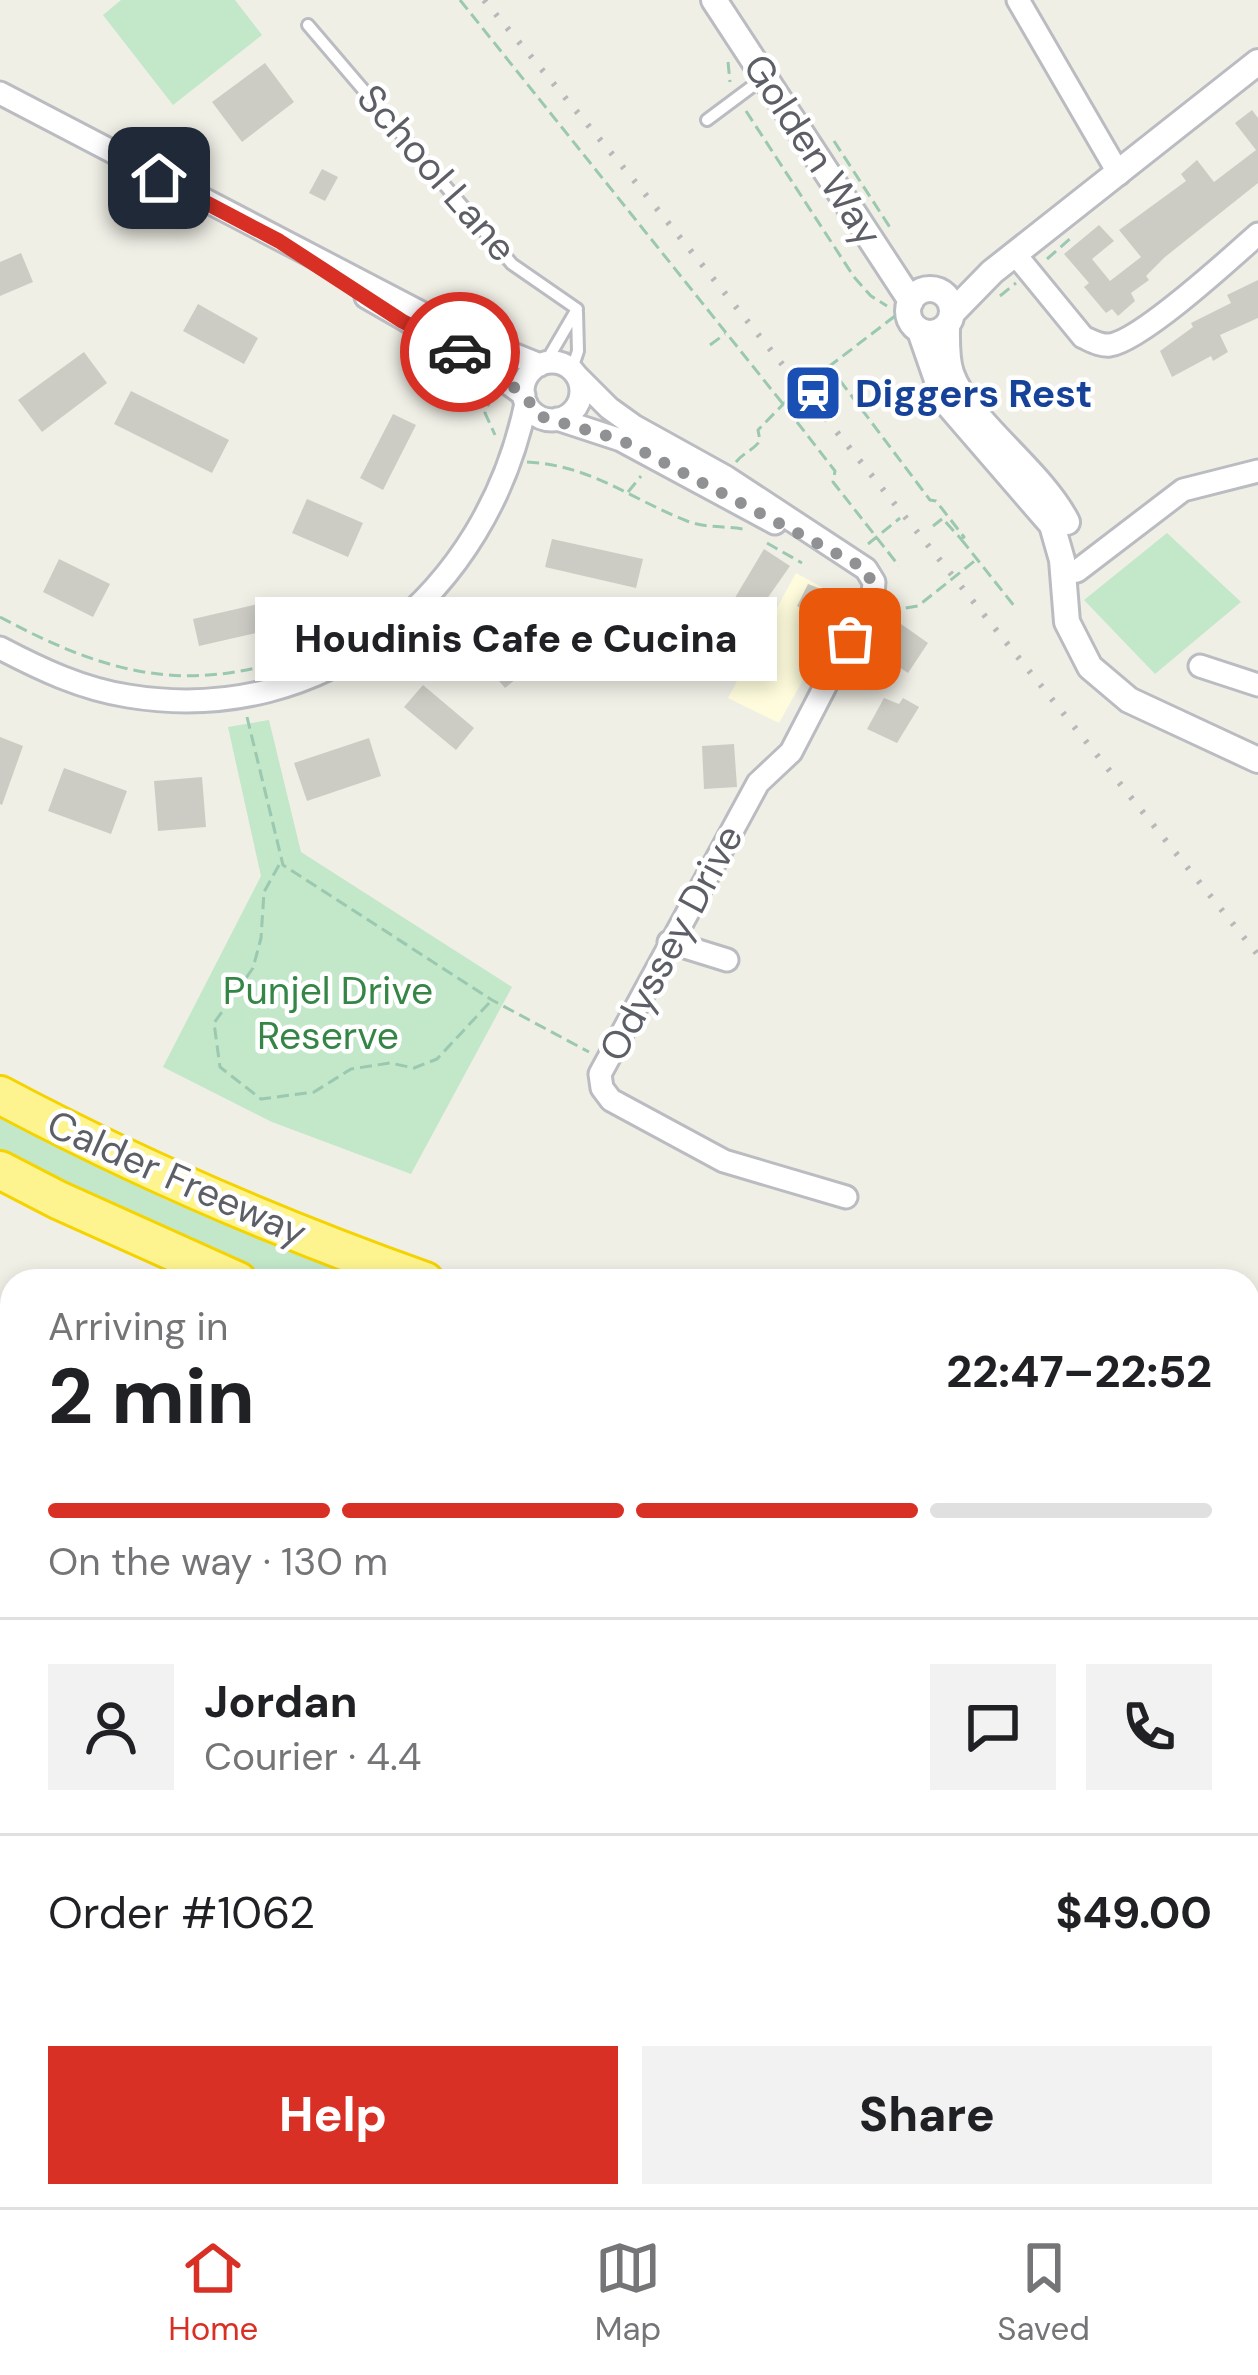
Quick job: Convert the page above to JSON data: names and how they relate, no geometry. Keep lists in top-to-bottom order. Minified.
{"streets":{"highway":["Calder Freeway"],"street":["Golden Way","Odyssey Drive"],"lane":["School Lane"]},"parks":["Punjel Drive Reserve"],"places":{"station":["Diggers Rest"],"other":["Houdinis Cafe e Cucina"]},"page":{"bubble":"Houdinis Cafe e Cucina","heading":["2 min","Arriving in","22:47–22:52"],"panel":["Jordan","Courier · 4.4","Order #1062","$49.00"],"bar":"On the way · 130 m","buttons":["Help","Share"],"tabs":["Home","Map","Saved"]}}
